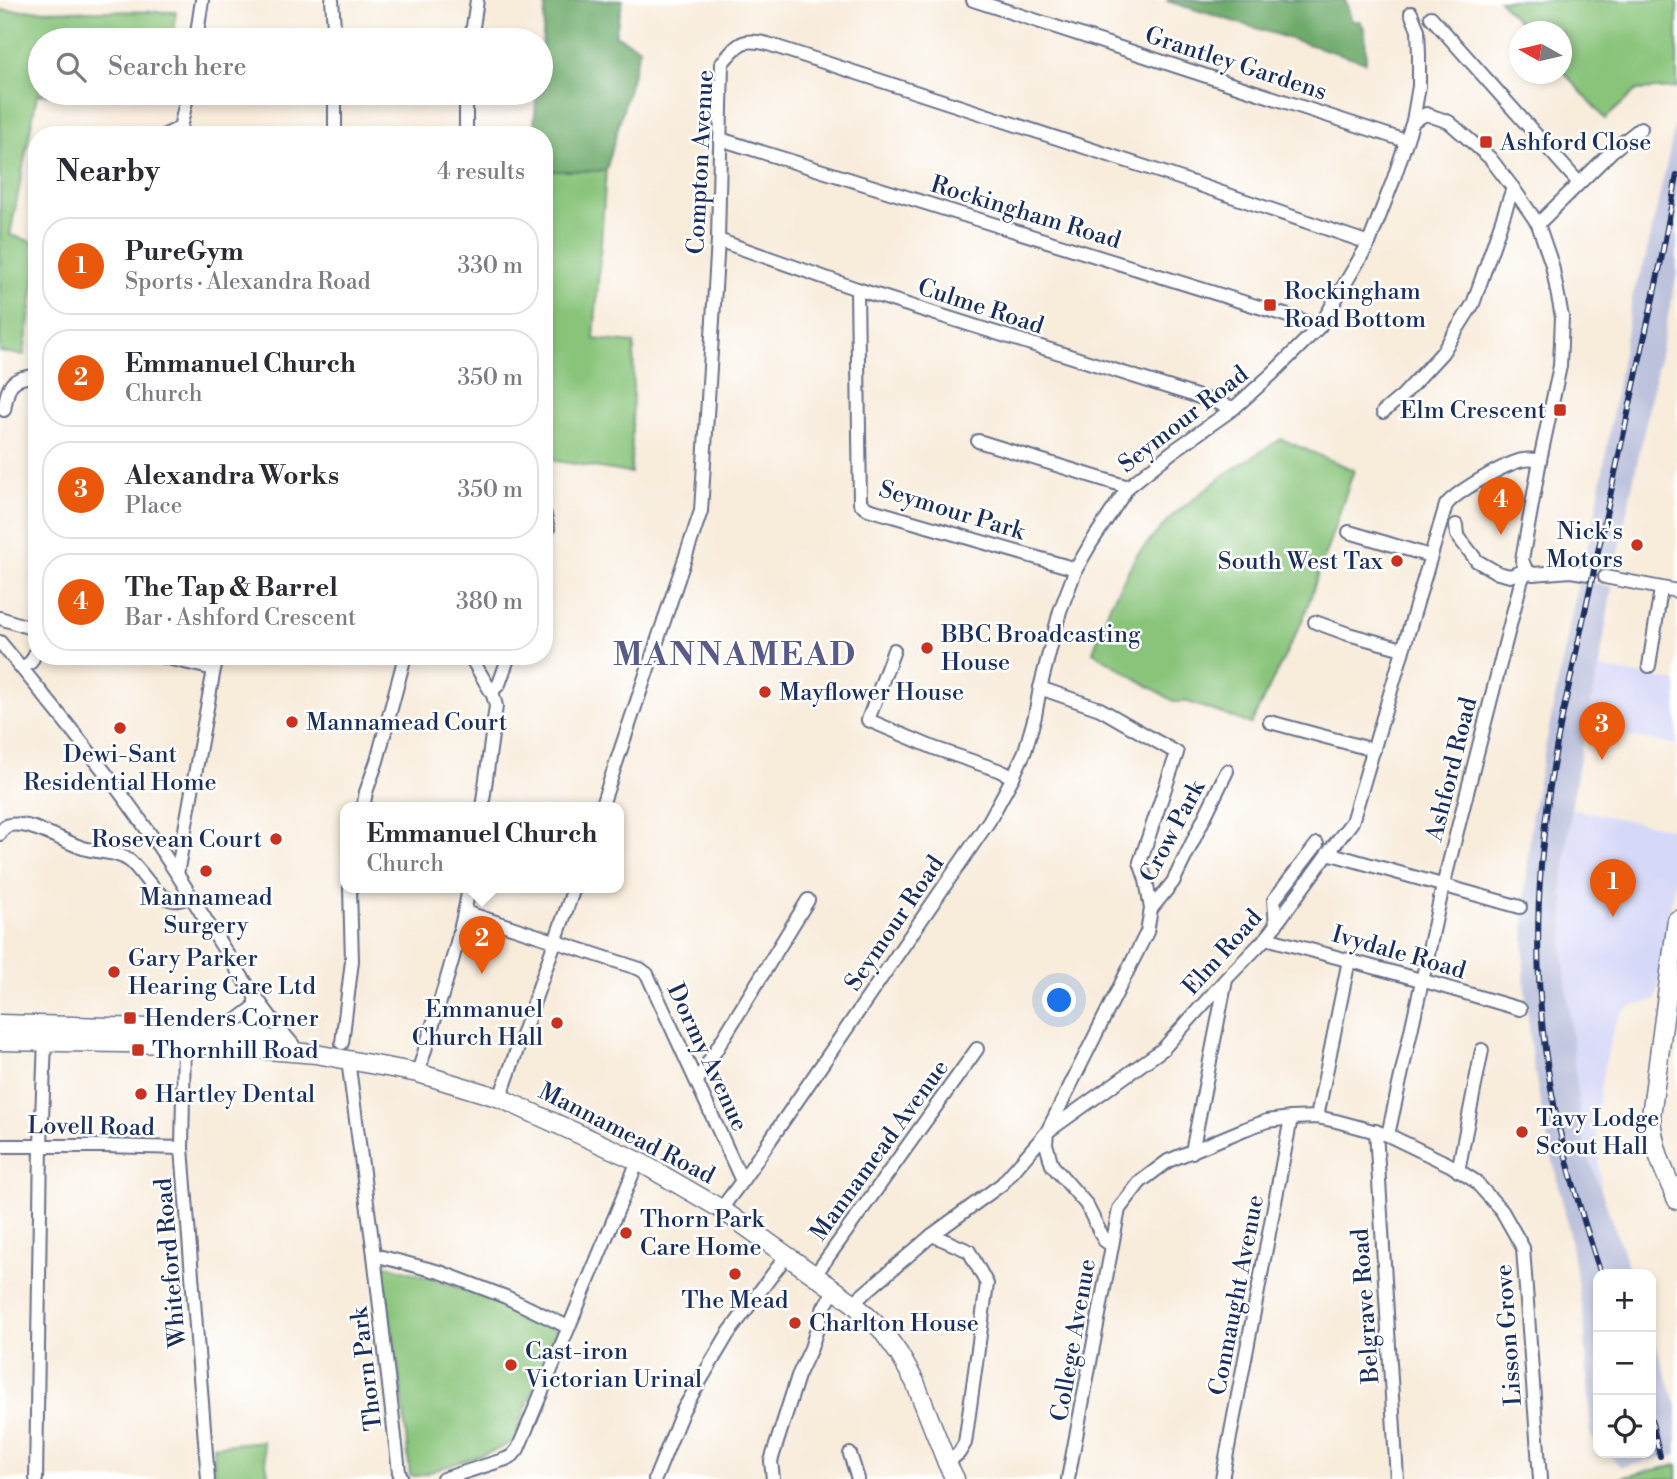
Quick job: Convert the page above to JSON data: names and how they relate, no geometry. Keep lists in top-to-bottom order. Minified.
{"streets":{"main road":["Mannamead Road"],"street":["Grantley Gardens","Compton Avenue","Rockingham Road","Culme Road","Seymour Road","Seymour Park","Ashford Road","Crow Park","Elm Road","Ivydale Road","Dormy Avenue","Lovell Road","Mannamead Avenue","Whiteford Road","Connaught Avenue","Belgrave Road","Lisson Grove","College Avenue","Thorn Park"]},"crossings":[["Grantley Gardens","Seymour Road"],["Compton Avenue","Rockingham Road"],["Compton Avenue","Culme Road"],["Compton Avenue","Seymour Road"],["Rockingham Road","Seymour Road"],["Culme Road","Seymour Road"],["Culme Road","Seymour Park"],["Seymour Road","Seymour Park"],["Seymour Road","Ashford Road"],["Seymour Road","Dormy Avenue"],["Seymour Road","Mannamead Road"],["Ashford Road","Elm Road"],["Ashford Road","Ivydale Road"],["Ashford Road","Belgrave Road"],["Elm Road","Ivydale Road"],["Elm Road","Mannamead Road"],["Ivydale Road","Belgrave Road"],["Lovell Road","Whiteford Road"],["Mannamead Road","Mannamead Avenue"],["Mannamead Road","Whiteford Road"],["Mannamead Road","Thorn Park"],["Connaught Avenue","Lisson Grove"],["Belgrave Road","Lisson Grove"],["Lisson Grove","College Avenue"]],"districts":["MANNAMEAD"],"places":{"transit":["Ashford Close","Rockingham Road Bottom","Elm Crescent","Henders Corner","Thornhill Road"],"other":["Nick's Motors","South West Tax","BBC Broadcasting House","Mayflower House","Mannamead Court","Dewi-Sant Residential Home","Rosevean Court","Mannamead Surgery","Gary Parker Hearing Care Ltd","Emmanuel Church Hall","Hartley Dental","Tavy Lodge Scout Hall","Thorn Park Care Home","The Mead","Charlton House","Cast-iron Victorian Urinal"]},"north":"left","page":{"search":"Search here","heading":["Nearby","4 results"],"list":[{"mark":"1","name":"PureGym","note":"Sports · Alexandra Road","value":"330 m"},{"mark":"2","name":"Emmanuel Church","note":"Church","value":"350 m"},{"mark":"3","name":"Alexandra Works","note":"Place","value":"350 m"},{"mark":"4","name":"The Tap & Barrel","note":"Bar · Ashford Crescent","value":"380 m"}],"pins":["4","3","1","2"],"popup":["Emmanuel Church","Church"],"map_buttons":["+","−"]}}
